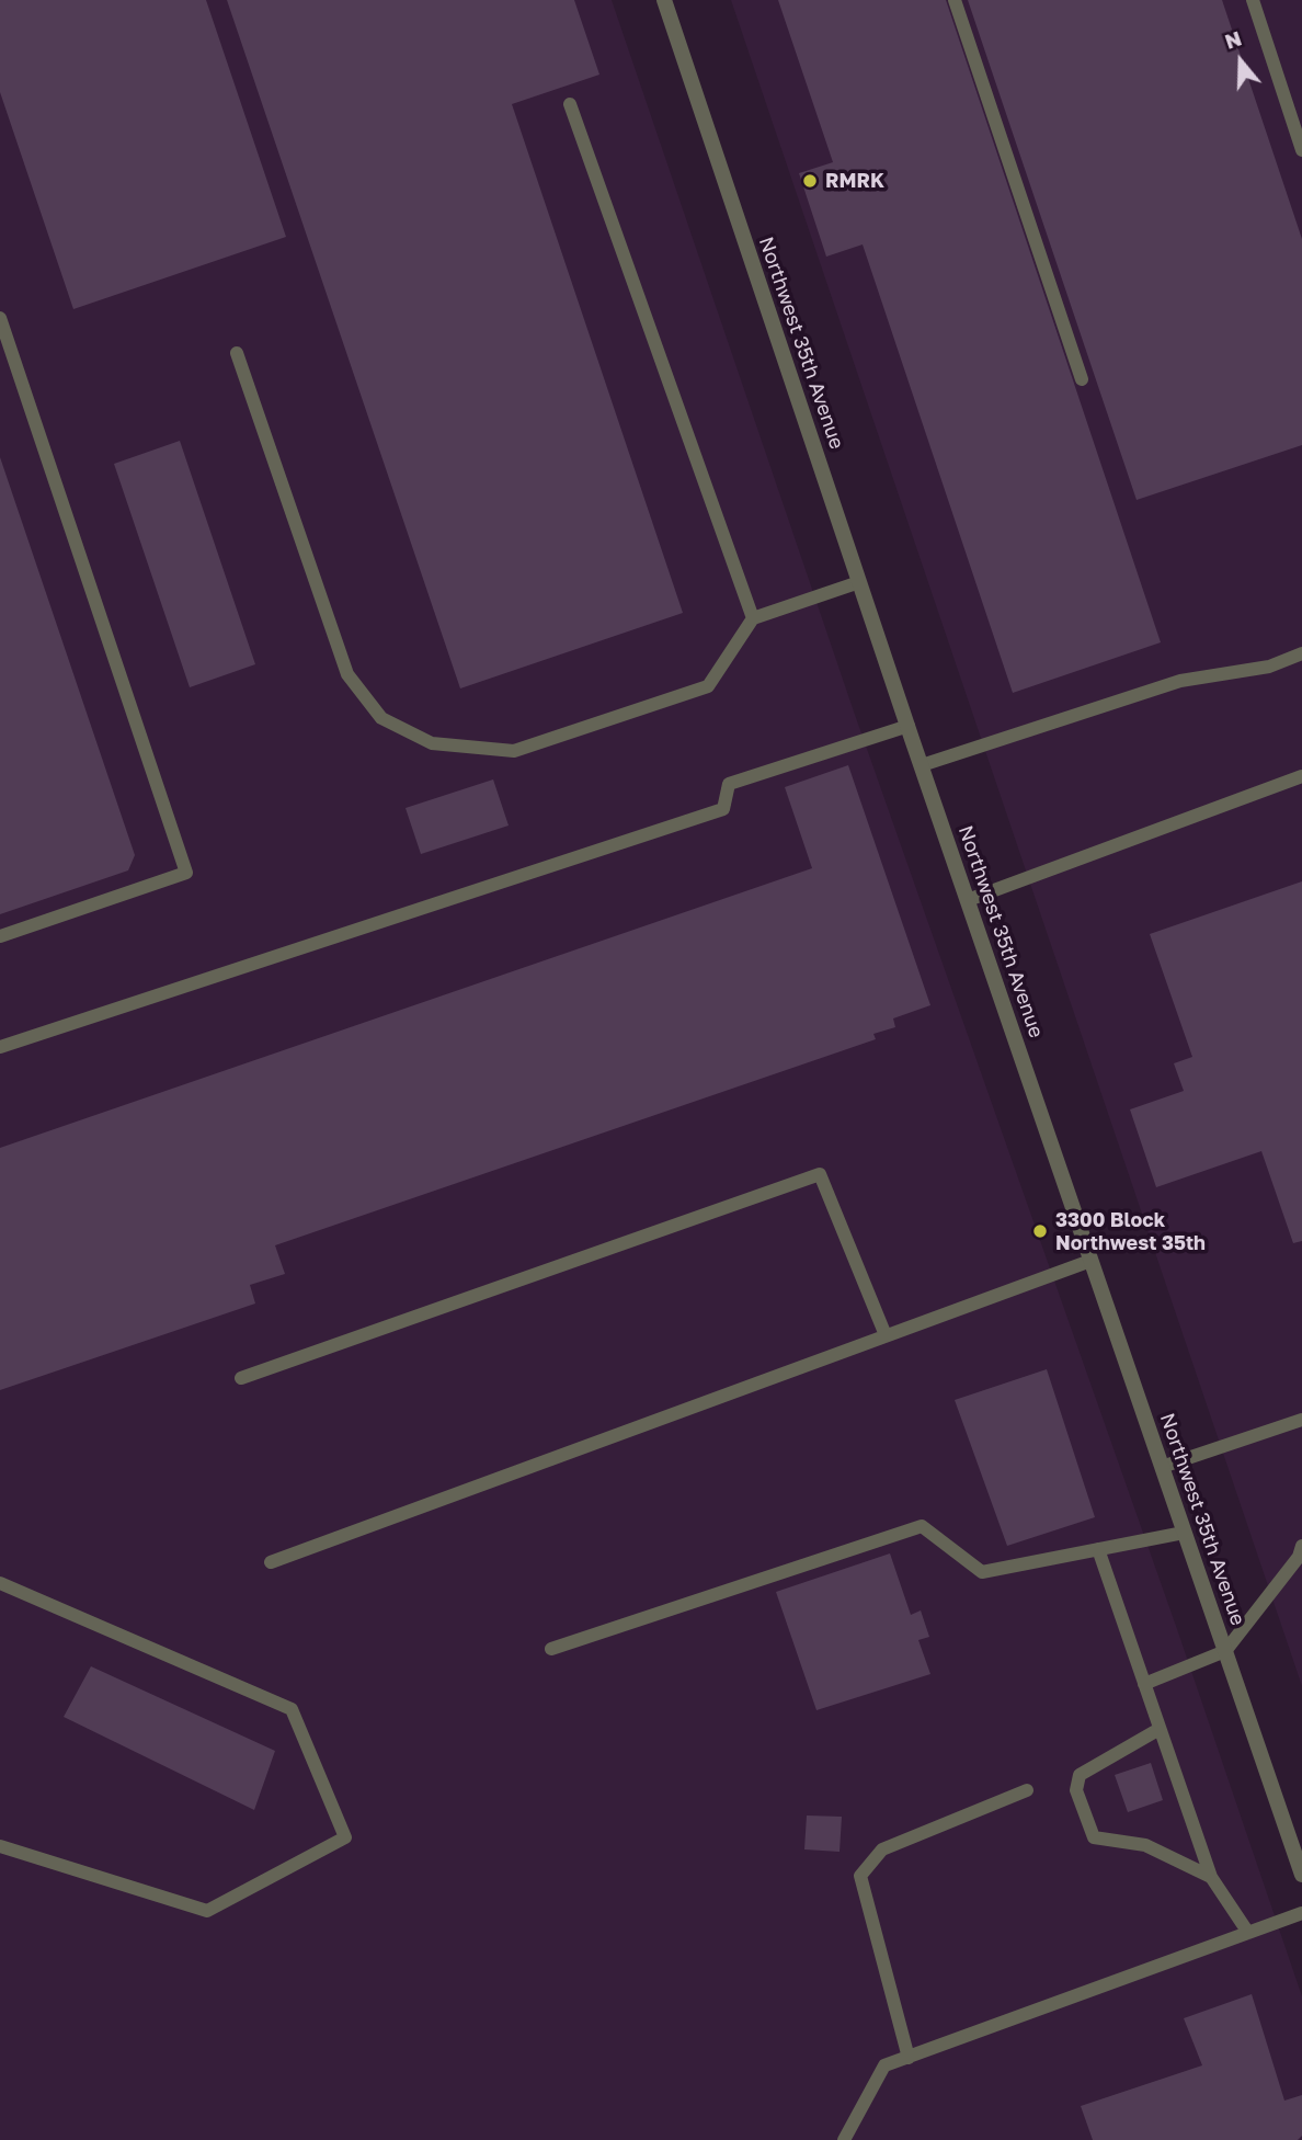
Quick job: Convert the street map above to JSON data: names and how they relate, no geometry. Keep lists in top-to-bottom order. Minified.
{"streets":{"street":["Northwest 35th Avenue"]},"places":["RMRK","3300 Block Northwest 35th"],"north":"top"}
